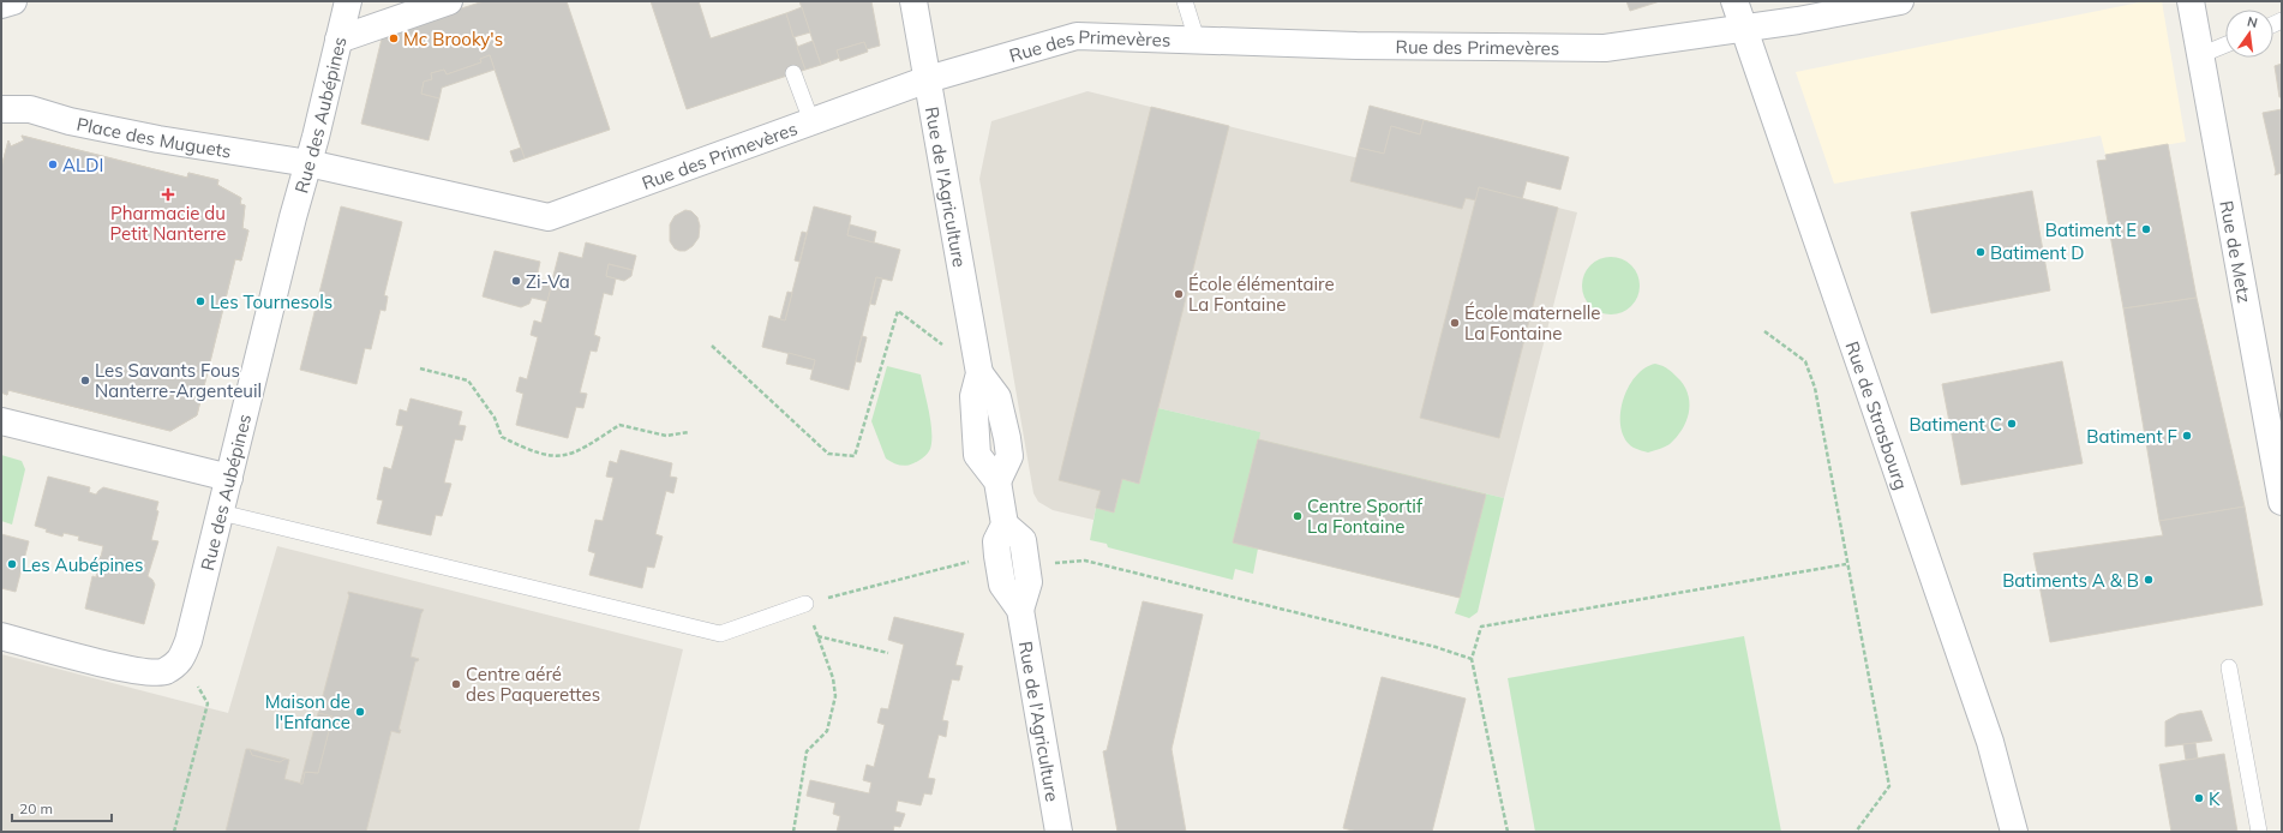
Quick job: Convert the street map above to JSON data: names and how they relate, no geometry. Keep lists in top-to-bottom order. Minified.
{"streets":{"street":["Rue des Primevères","Rue des Aubépines","Place des Muguets","Rue de l'Agriculture","Rue de Metz","Rue de Strasbourg"]},"crossings":[["Rue des Primevères","Rue des Aubépines"],["Rue des Primevères","Place des Muguets"],["Rue des Primevères","Rue de l'Agriculture"],["Rue des Primevères","Rue de Strasbourg"],["Rue des Aubépines","Place des Muguets"]],"places":{"other":["Mc Brooky's","ALDI","Batiment E","Batiment D","Zi-Va","École élémentaire La Fontaine","Les Tournesols","École maternelle La Fontaine","Les Savants Fous Nanterre-Argenteuil","Batiment C","Batiment F","Centre Sportif La Fontaine","Les Aubépines","Batiments A & B","Centre aéré des Paquerettes","Maison de l'Enfance","K"],"health":["Pharmacie du Petit Nanterre"]},"scale_bar":"20 m","north":"top"}
